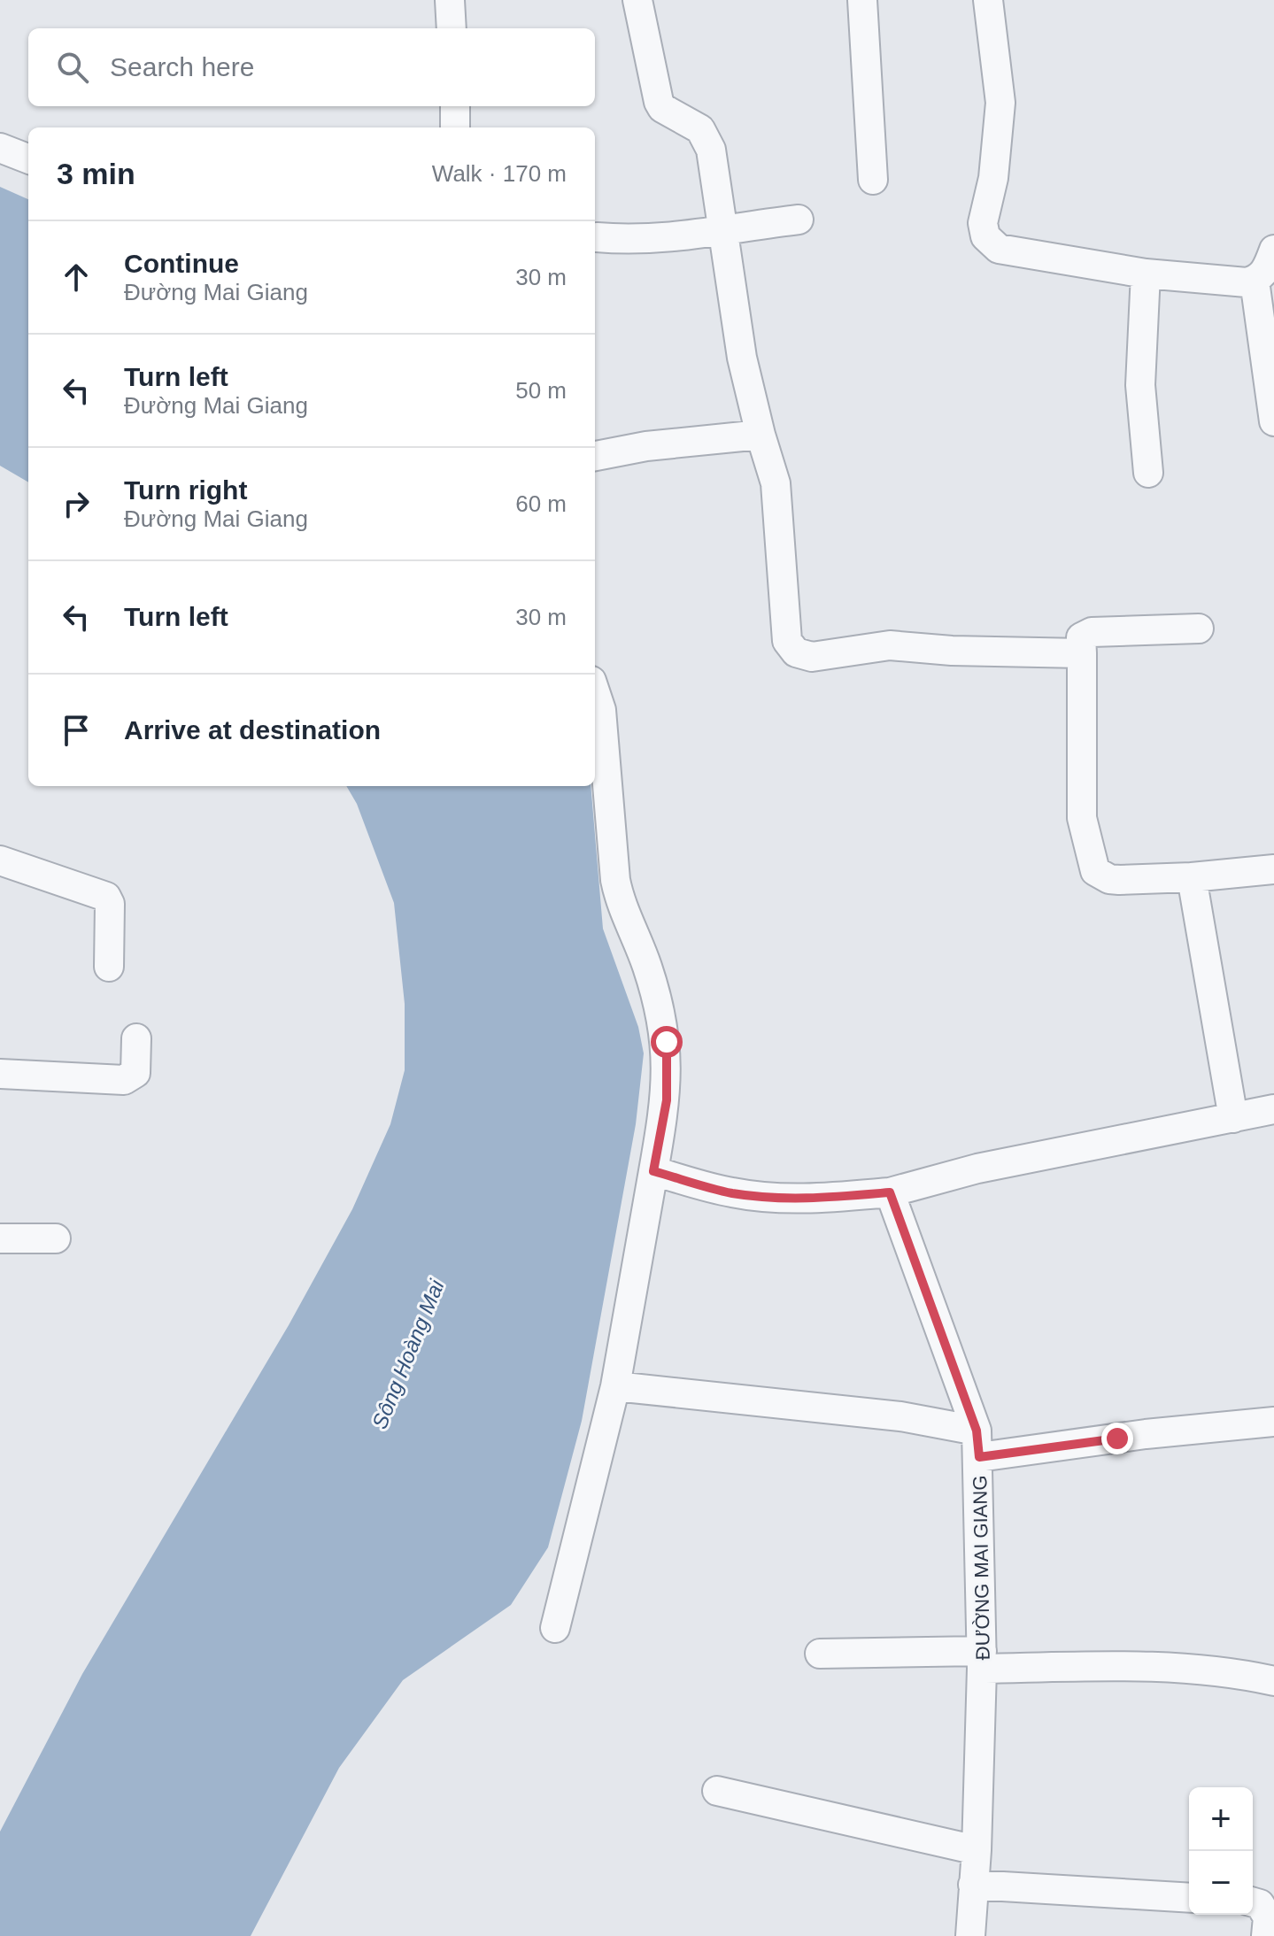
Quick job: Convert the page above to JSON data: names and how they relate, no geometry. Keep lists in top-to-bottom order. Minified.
{"streets":{"street":["ĐƯỜNG MAI GIANG"]},"water":["Sông Hoàng Mai"],"page":{"search":"Search here","heading":["3 min","Walk · 170 m"],"list":[["Continue","Đường Mai Giang","30 m"],["Turn left","Đường Mai Giang","50 m"],["Turn right","Đường Mai Giang","60 m"],["Turn left","30 m"],"Arrive at destination"],"map_buttons":["+","−"]}}
